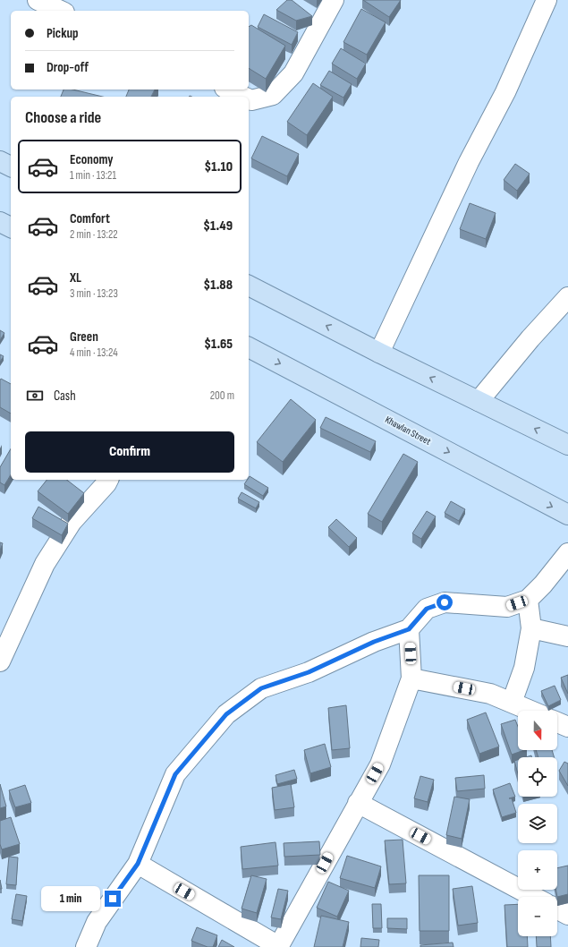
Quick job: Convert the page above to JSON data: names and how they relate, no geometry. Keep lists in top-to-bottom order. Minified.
{"streets":{"main road":["Khawlan Street"]},"north":"bottom","page":{"banner":["Pickup","Drop-off"],"heading":"Choose a ride","list":[{"name":"Economy","note":"1 min · 13:21","value":"$1.10"},{"name":"Comfort","note":"2 min · 13:22","value":"$1.49"},{"name":"XL","note":"3 min · 13:23","value":"$1.88"},{"name":"Green","note":"4 min · 13:24","value":"$1.65"}],"pay":["Cash","200 m"],"buttons":"Confirm","map_buttons":["+","−"],"bubble":"1 min"}}
